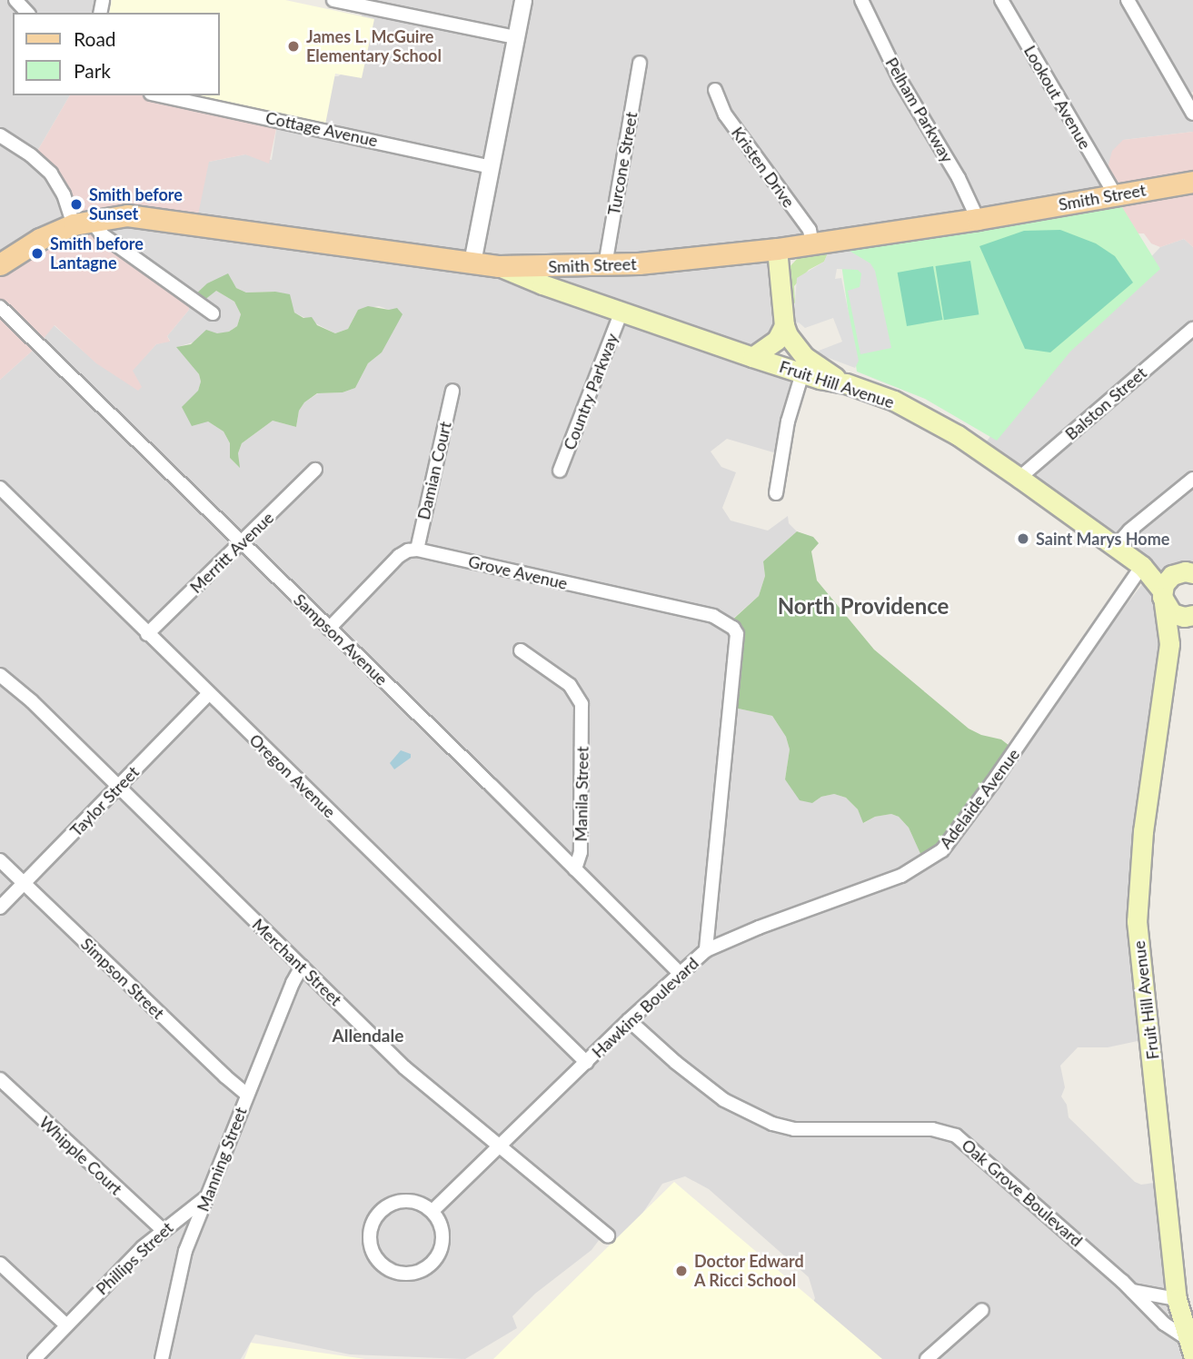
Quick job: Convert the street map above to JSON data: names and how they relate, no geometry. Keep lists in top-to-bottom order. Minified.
{"streets":{"main road":["Smith Street","Fruit Hill Avenue"],"street":["Lookout Avenue","Pelham Parkway","Cottage Avenue","Turcone Street","Kristen Drive","Country Parkway","Balston Street","Damian Court","Merritt Avenue","Grove Avenue","Sampson Avenue","Oregon Avenue","Manila Street","Adelaide Avenue","Taylor Street","Merchant Street","Simpson Street","Hawkins Boulevard","Whipple Court","Manning Street","Oak Grove Boulevard","Phillips Street"]},"crossings":[["Lookout Avenue","Smith Street"],["Pelham Parkway","Smith Street"],["Turcone Street","Smith Street"],["Kristen Drive","Smith Street"],["Smith Street","Fruit Hill Avenue"],["Fruit Hill Avenue","Country Parkway"],["Fruit Hill Avenue","Balston Street"],["Fruit Hill Avenue","Adelaide Avenue"],["Fruit Hill Avenue","Oak Grove Boulevard"],["Damian Court","Grove Avenue"],["Merritt Avenue","Sampson Avenue"],["Merritt Avenue","Oregon Avenue"],["Grove Avenue","Hawkins Boulevard"],["Sampson Avenue","Manila Street"],["Sampson Avenue","Hawkins Boulevard"],["Oregon Avenue","Taylor Street"],["Oregon Avenue","Hawkins Boulevard"],["Adelaide Avenue","Hawkins Boulevard"],["Taylor Street","Merchant Street"],["Taylor Street","Simpson Street"],["Merchant Street","Hawkins Boulevard"],["Merchant Street","Manning Street"],["Simpson Street","Manning Street"],["Hawkins Boulevard","Oak Grove Boulevard"],["Whipple Court","Phillips Street"],["Manning Street","Phillips Street"]],"districts":["North Providence","Allendale"],"places":["James L. McGuire Elementary School","Smith before Sunset","Smith before Lantagne","Saint Marys Home","Doctor Edward A Ricci School"],"legend":["Road","Park"]}
